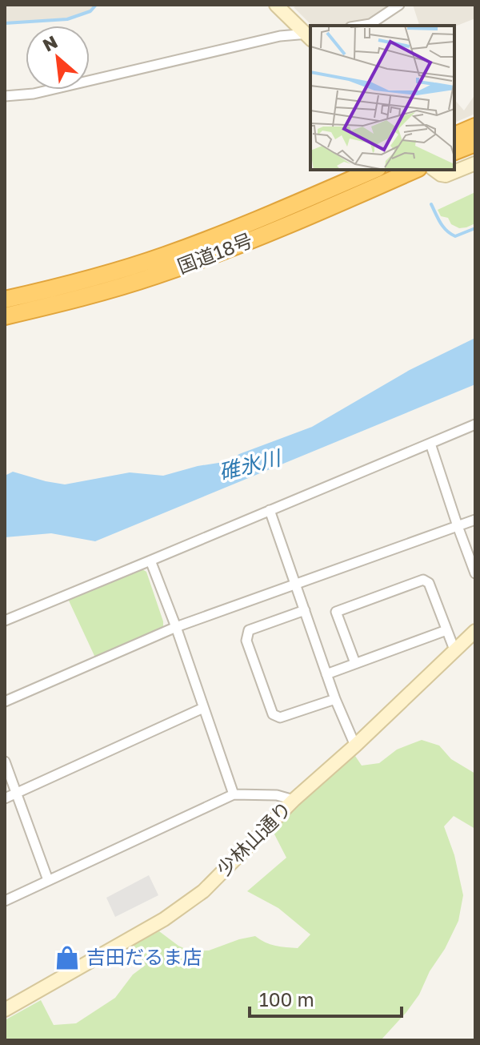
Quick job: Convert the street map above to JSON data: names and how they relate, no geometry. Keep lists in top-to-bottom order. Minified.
{"streets":{"highway":["国道18号"],"street":["少林山通り"]},"water":["碓氷川"],"places":{"shop":["吉田だるま店"]},"scale_bar":"100 m","north":"top left"}
